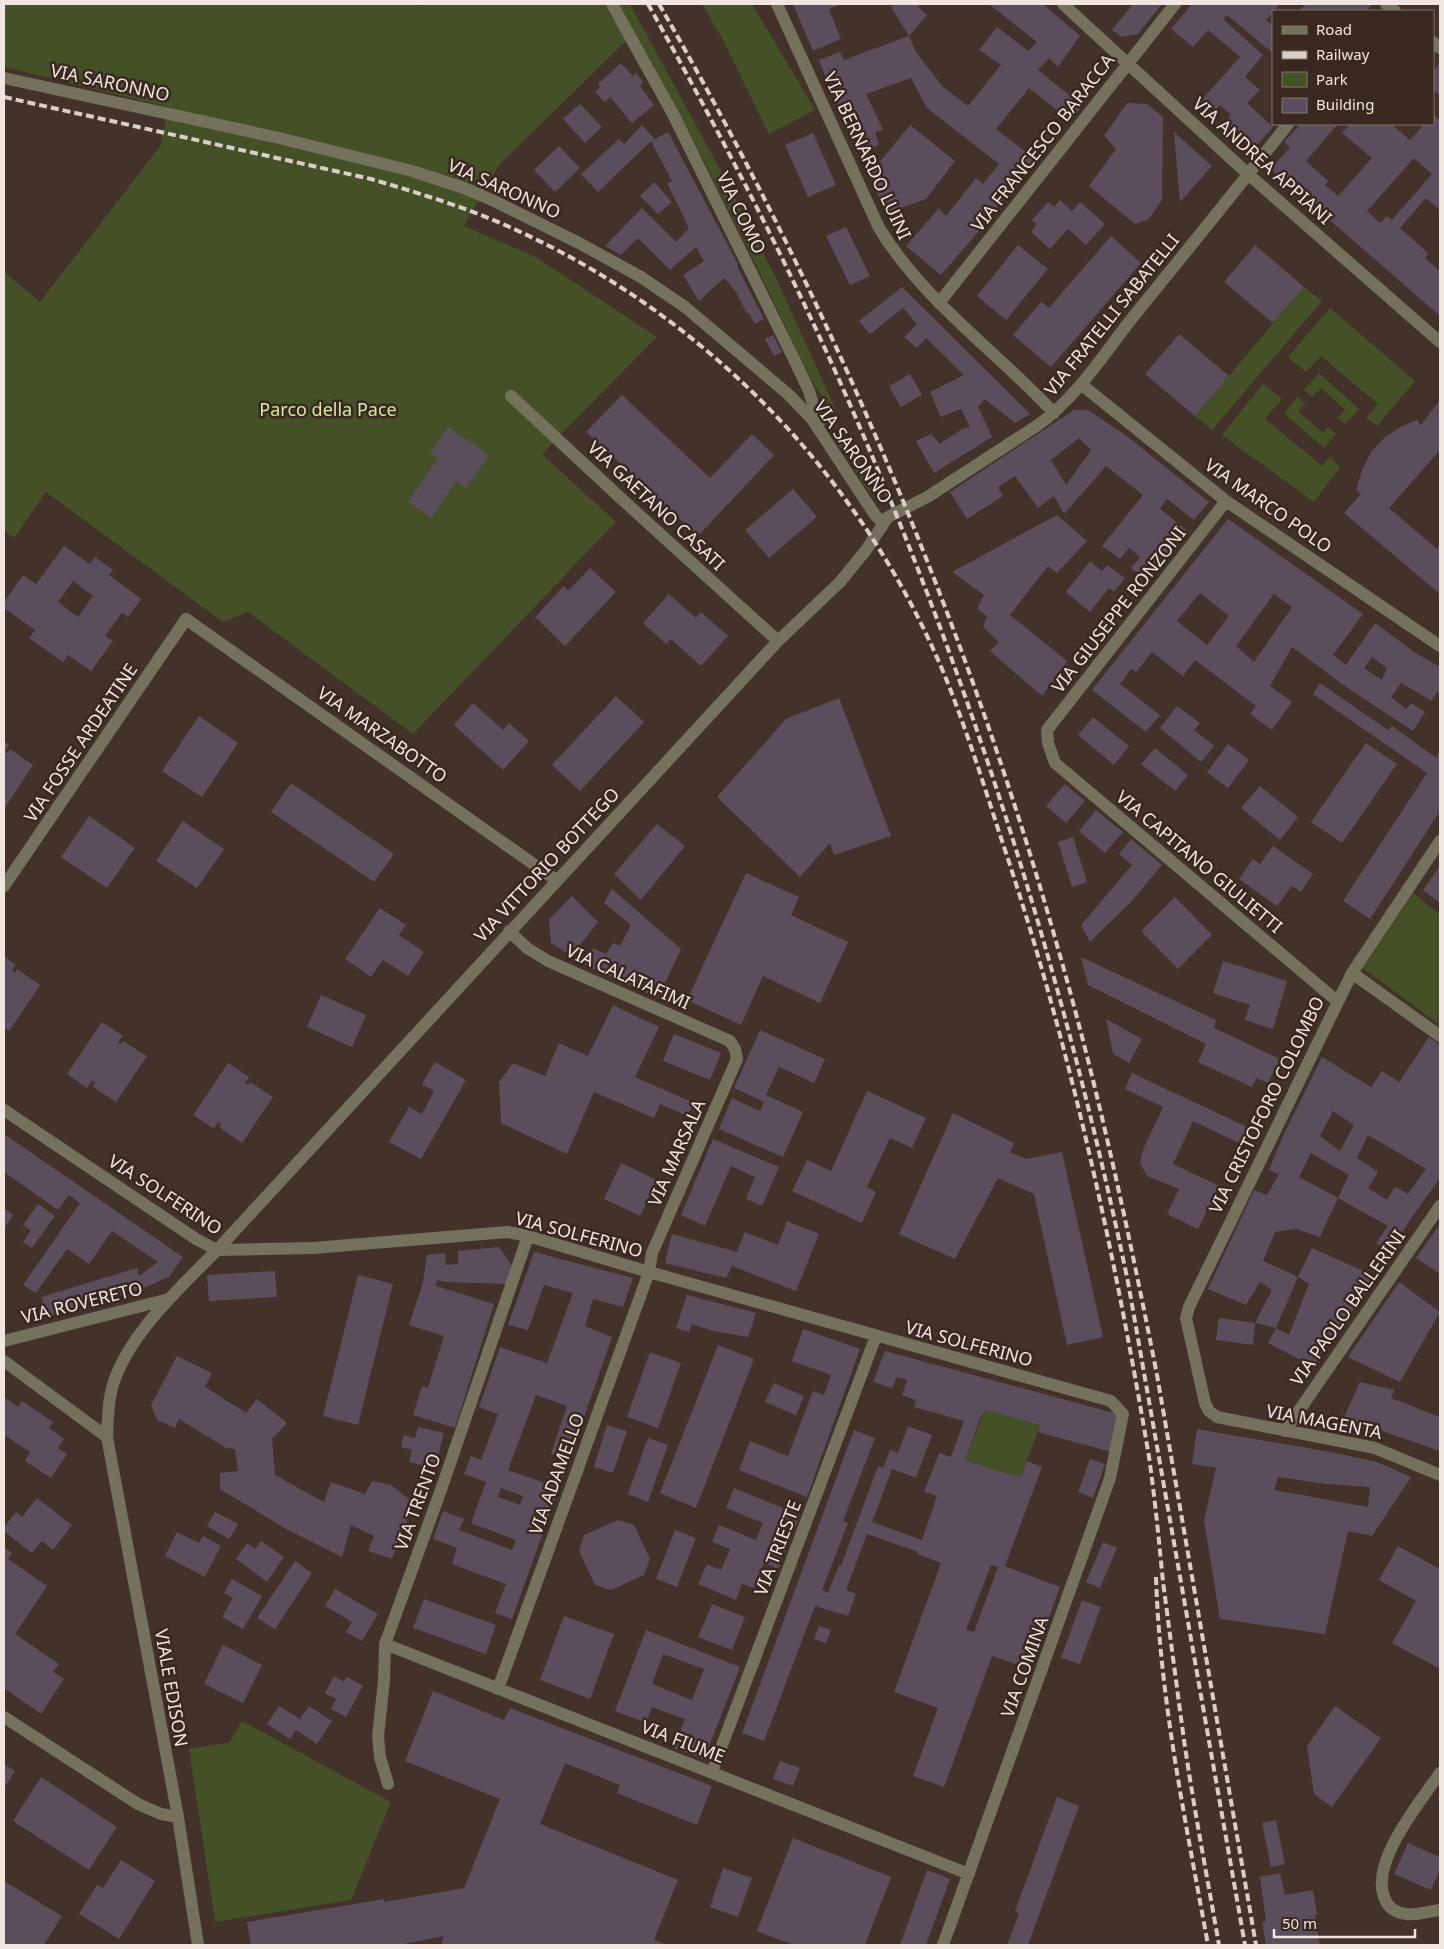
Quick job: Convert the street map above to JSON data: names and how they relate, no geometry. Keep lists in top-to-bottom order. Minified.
{"streets":{"street":["VIA SARONNO","VIA FRANCESCO BARACCA","VIA BERNARDO LUINI","VIA ANDREA APPIANI","VIA COMO","VIA FRATELLI SABATELLI","VIA GAETANO CASATI","VIA MARCO POLO","VIA GIUSEPPE RONZONI","VIA MARZABOTTO","VIA FOSSE ARDEATINE","VIA CAPITANO GIULIETTI","VIA VITTORIO BOTTEGO","VIA CALATAFIMI","VIA CRISTOFORO COLOMBO","VIA MARSALA","VIA SOLFERINO","VIA ROVERETO","VIA PAOLO BALLERINI","VIA MAGENTA","VIA ADAMELLO","VIA TRENTO","VIA TRIESTE","VIA COMINA","VIALE EDISON","VIA FIUME"]},"crossings":[["VIA SARONNO","VIA COMO"],["VIA SARONNO","VIA VITTORIO BOTTEGO"],["VIA FRANCESCO BARACCA","VIA BERNARDO LUINI"],["VIA FRANCESCO BARACCA","VIA ANDREA APPIANI"],["VIA BERNARDO LUINI","VIA FRATELLI SABATELLI"],["VIA ANDREA APPIANI","VIA FRATELLI SABATELLI"],["VIA FRATELLI SABATELLI","VIA MARCO POLO"],["VIA FRATELLI SABATELLI","VIA VITTORIO BOTTEGO"],["VIA GAETANO CASATI","VIA VITTORIO BOTTEGO"],["VIA MARCO POLO","VIA GIUSEPPE RONZONI"],["VIA GIUSEPPE RONZONI","VIA CAPITANO GIULIETTI"],["VIA MARZABOTTO","VIA FOSSE ARDEATINE"],["VIA MARZABOTTO","VIA VITTORIO BOTTEGO"],["VIA CAPITANO GIULIETTI","VIA CRISTOFORO COLOMBO"],["VIA VITTORIO BOTTEGO","VIA CALATAFIMI"],["VIA VITTORIO BOTTEGO","VIA SOLFERINO"],["VIA VITTORIO BOTTEGO","VIA ROVERETO"],["VIA CALATAFIMI","VIA MARSALA"],["VIA CRISTOFORO COLOMBO","VIA MAGENTA"],["VIA MARSALA","VIA SOLFERINO"],["VIA MARSALA","VIA ADAMELLO"],["VIA SOLFERINO","VIA ROVERETO"],["VIA SOLFERINO","VIA ADAMELLO"],["VIA SOLFERINO","VIA TRENTO"],["VIA SOLFERINO","VIA TRIESTE"],["VIA SOLFERINO","VIA COMINA"],["VIA ROVERETO","VIALE EDISON"],["VIA PAOLO BALLERINI","VIA MAGENTA"],["VIA ADAMELLO","VIA FIUME"],["VIA TRENTO","VIA FIUME"],["VIA TRIESTE","VIA FIUME"],["VIA COMINA","VIA FIUME"]],"parks":["Parco della Pace"],"legend":["Road","Railway","Park","Building"],"scale_bar":"50 m"}
